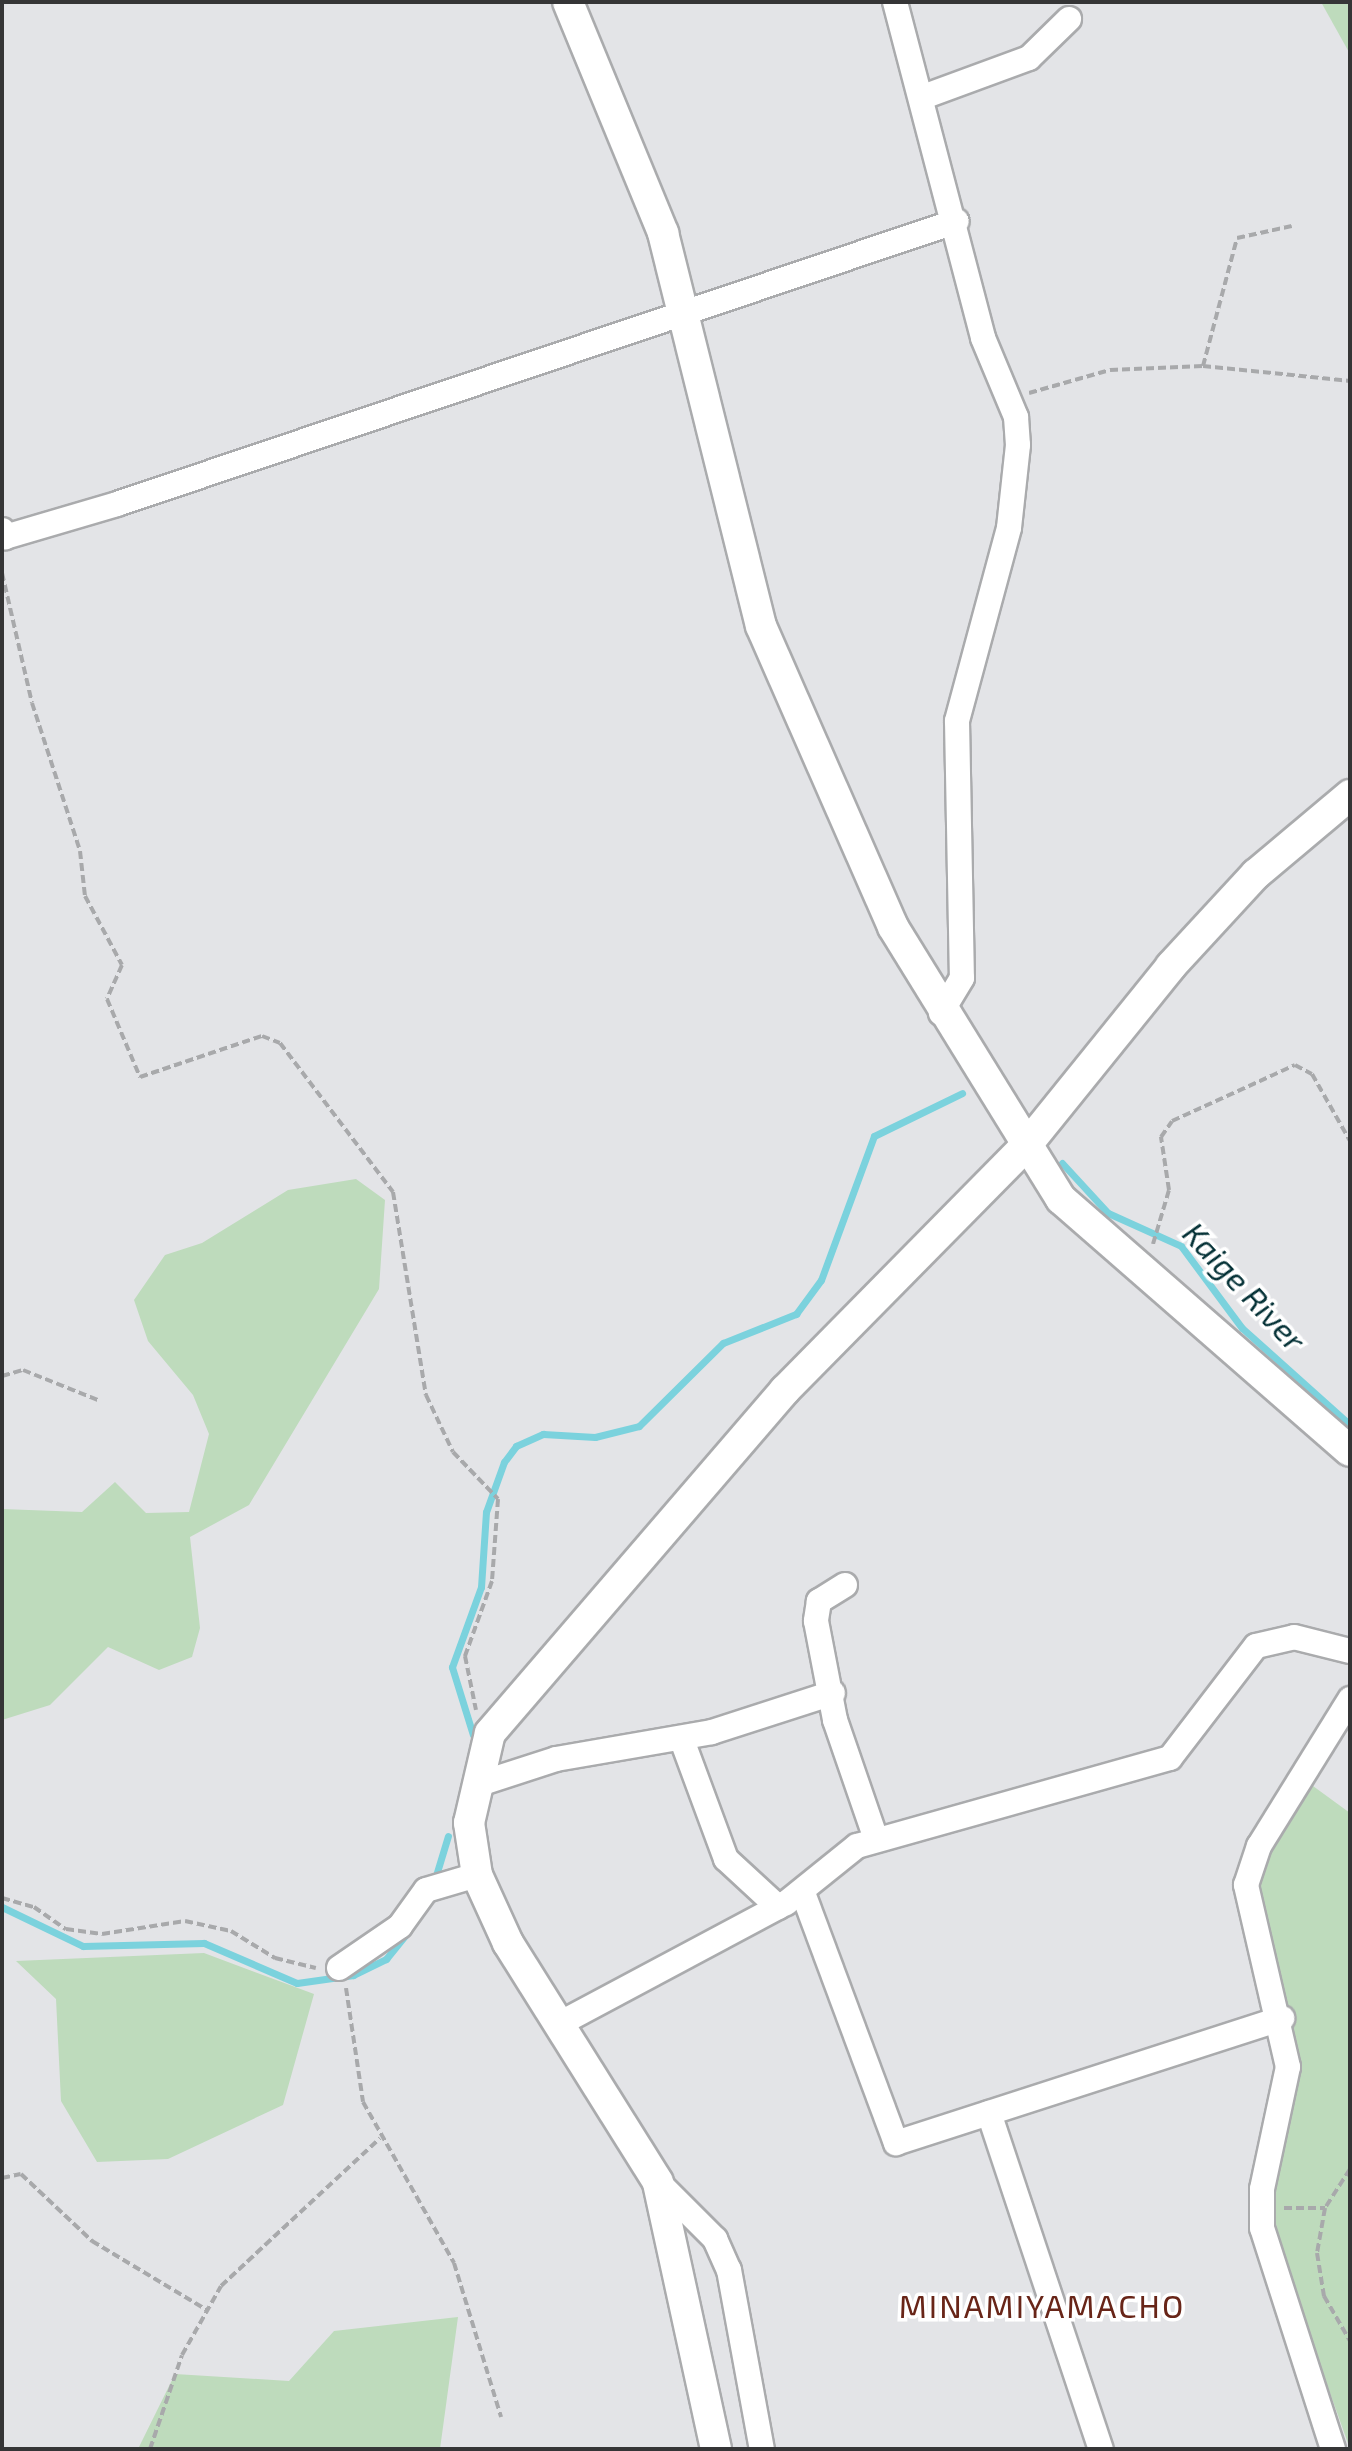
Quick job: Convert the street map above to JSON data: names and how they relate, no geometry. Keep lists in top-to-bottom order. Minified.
{"districts":["MINAMIYAMACHO"],"water":["Kaige River"]}
